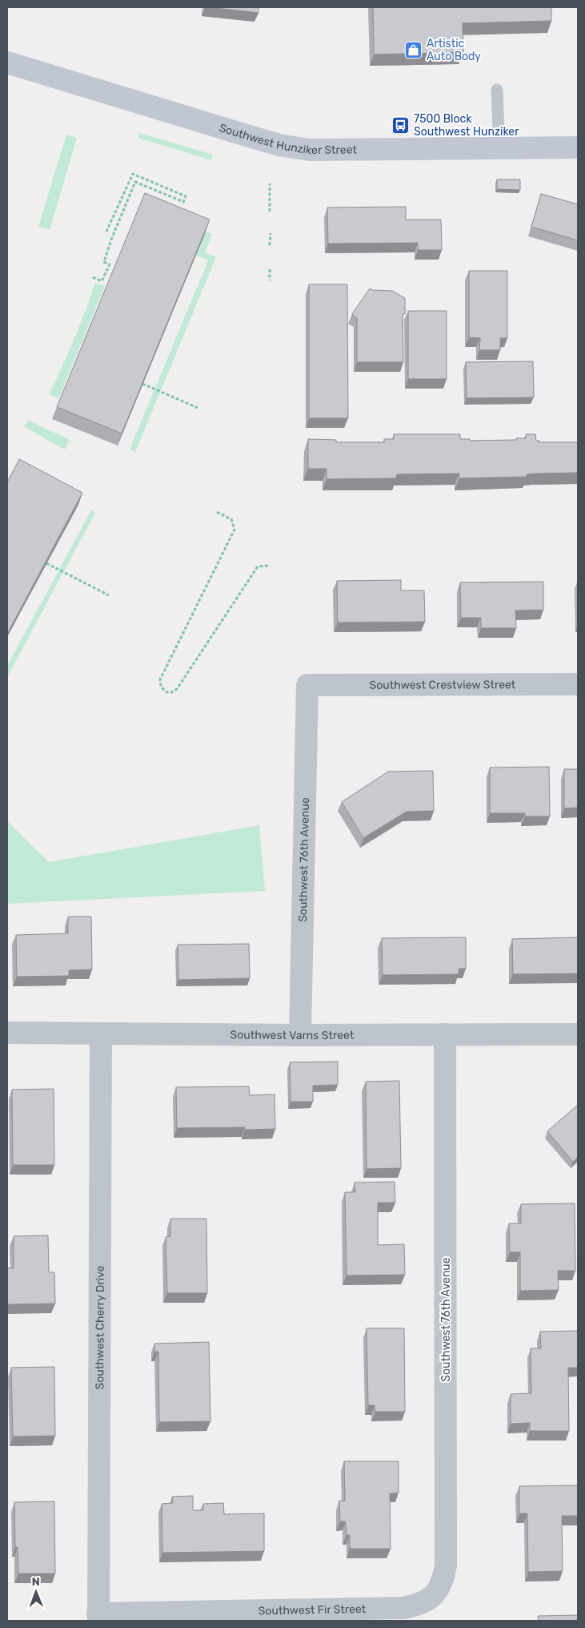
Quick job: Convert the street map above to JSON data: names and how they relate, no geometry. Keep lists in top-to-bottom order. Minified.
{"streets":{"street":["Southwest Hunziker Street","Southwest Crestview Street","Southwest 76th Avenue","Southwest Varns Street","Southwest Cherry Drive","Southwest Fir Street"]},"crossings":[["Southwest Crestview Street","Southwest 76th Avenue"],["Southwest 76th Avenue","Southwest Varns Street"],["Southwest 76th Avenue","Southwest Fir Street"],["Southwest Varns Street","Southwest Cherry Drive"],["Southwest Cherry Drive","Southwest Fir Street"]],"places":{"shop":["Artistic Auto Body"],"bus stop":["7500 Block Southwest Hunziker"]},"north":"top"}
